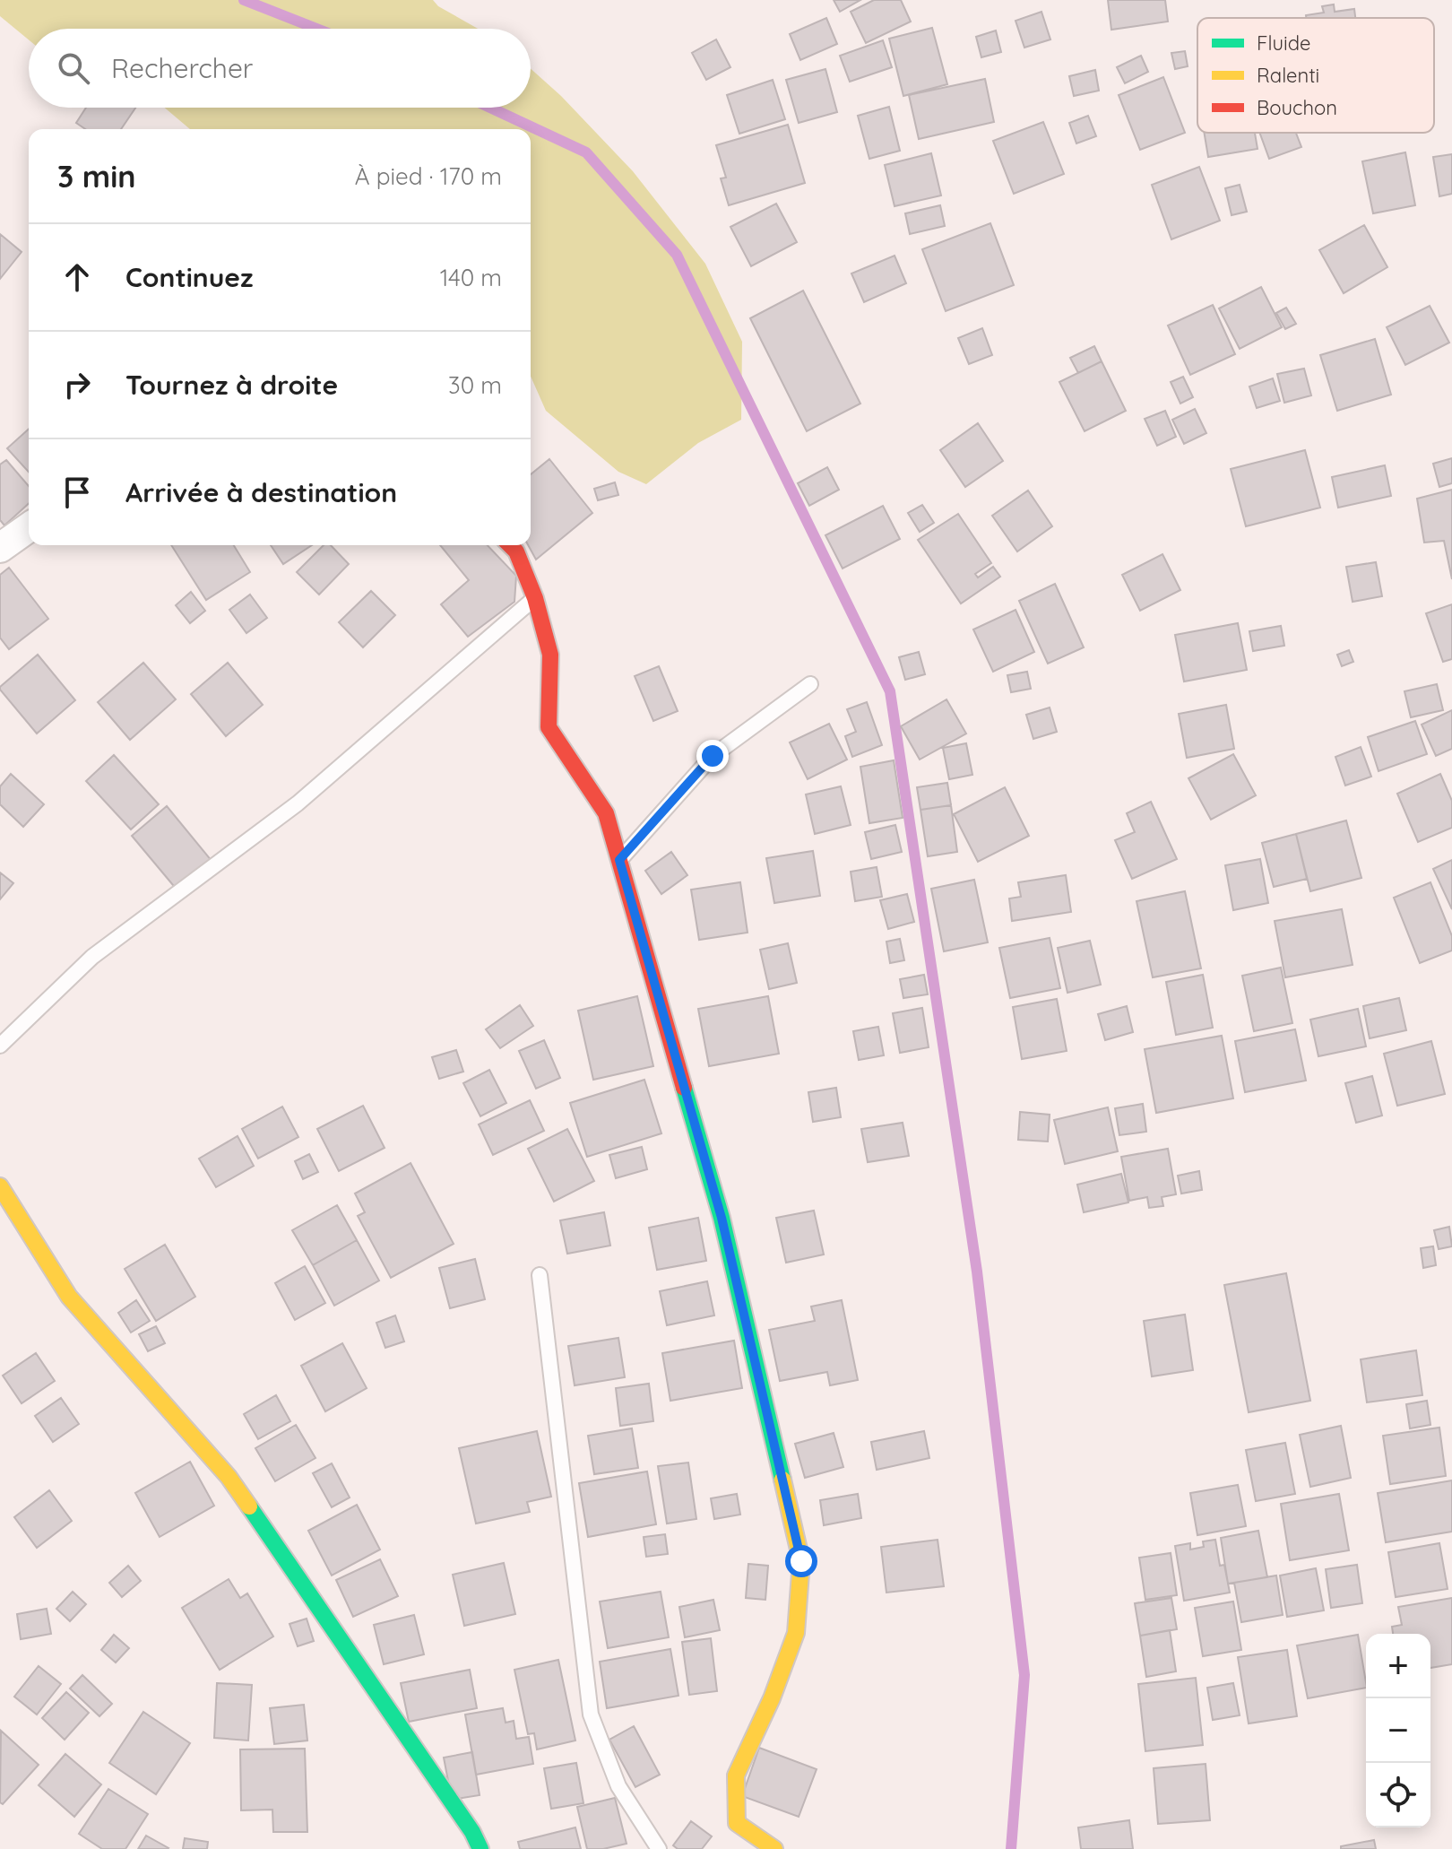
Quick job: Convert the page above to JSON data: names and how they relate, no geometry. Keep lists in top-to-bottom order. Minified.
{"legend":["Fluide","Ralenti","Bouchon"],"page":{"search":"Rechercher","heading":["3 min","À pied · 170 m"],"list":[["Continuez","140 m"],["Tournez à droite","30 m"],"Arrivée à destination"],"map_buttons":["+","−"]}}
